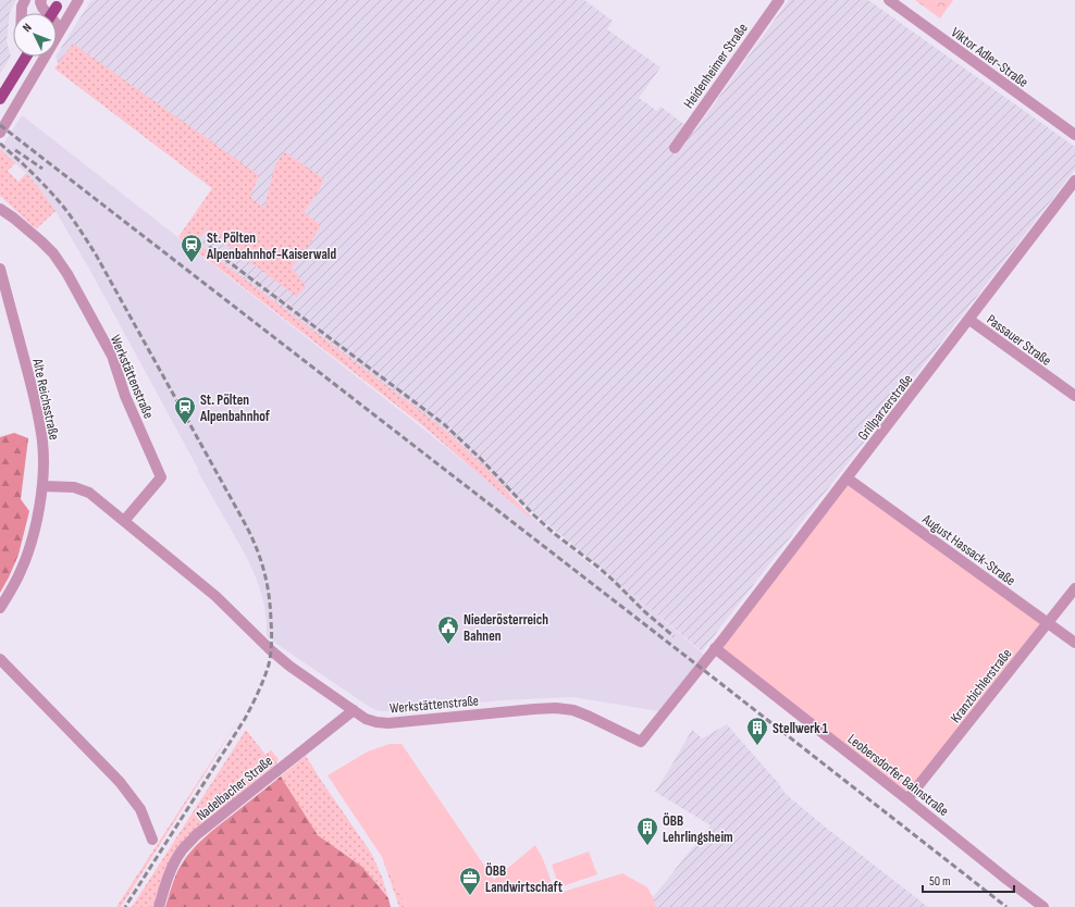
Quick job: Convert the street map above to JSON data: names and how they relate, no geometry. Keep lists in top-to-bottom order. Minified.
{"streets":{"street":["Viktor Adler-Straße","Heidenheimer Straße","Passauer Straße","Werkstättenstraße","Alte Reichsstraße","Grillparzerstraße","August Hassack-Straße","Kranzbichlerstraße","Leobersdorfer Bahnstraße","Nadelbacher Straße"]},"crossings":[["Passauer Straße","Grillparzerstraße"],["Werkstättenstraße","Alte Reichsstraße"],["Werkstättenstraße","Grillparzerstraße"],["Werkstättenstraße","Leobersdorfer Bahnstraße"],["Werkstättenstraße","Nadelbacher Straße"],["Grillparzerstraße","August Hassack-Straße"],["Grillparzerstraße","Leobersdorfer Bahnstraße"],["August Hassack-Straße","Kranzbichlerstraße"],["Kranzbichlerstraße","Leobersdorfer Bahnstraße"]],"places":{"station":["St. Pölten Alpenbahnhof-Kaiserwald","St. Pölten Alpenbahnhof"],"public building":["Niederösterreich Bahnen"],"building":["Stellwerk 1","ÖBB Lehrlingsheim"],"office":["ÖBB Landwirtschaft"]},"scale_bar":"50 m","north":"top left"}
